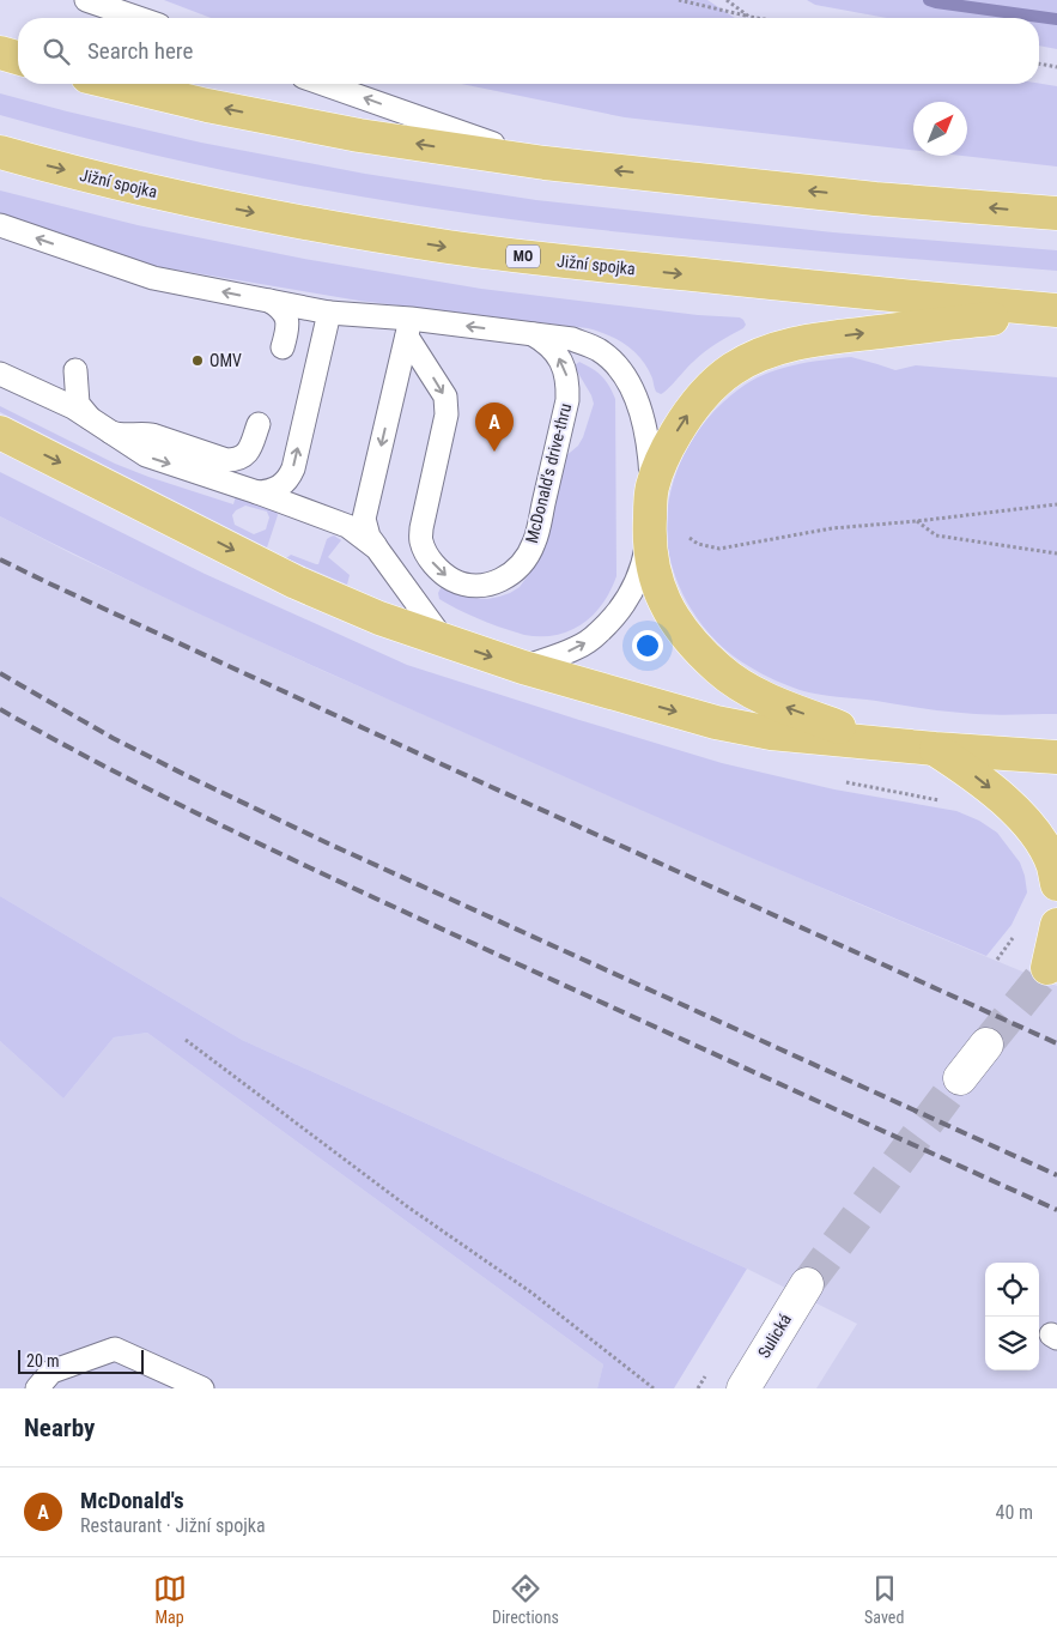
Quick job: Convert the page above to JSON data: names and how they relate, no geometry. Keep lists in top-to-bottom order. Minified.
{"streets":{"highway":["Jižní spojka","MO"],"street":["Sulická"],"lane":["McDonald's drive-thru"]},"places":["OMV"],"scale_bar":"20 m","north":"top right","page":{"search":"Search here","pins":"A","scale":"20 m","heading":"Nearby","list":[{"mark":"A","name":"McDonald's","note":"Restaurant · Jižní spojka","value":"40 m"}],"nav":["Map","Directions","Saved"]}}
